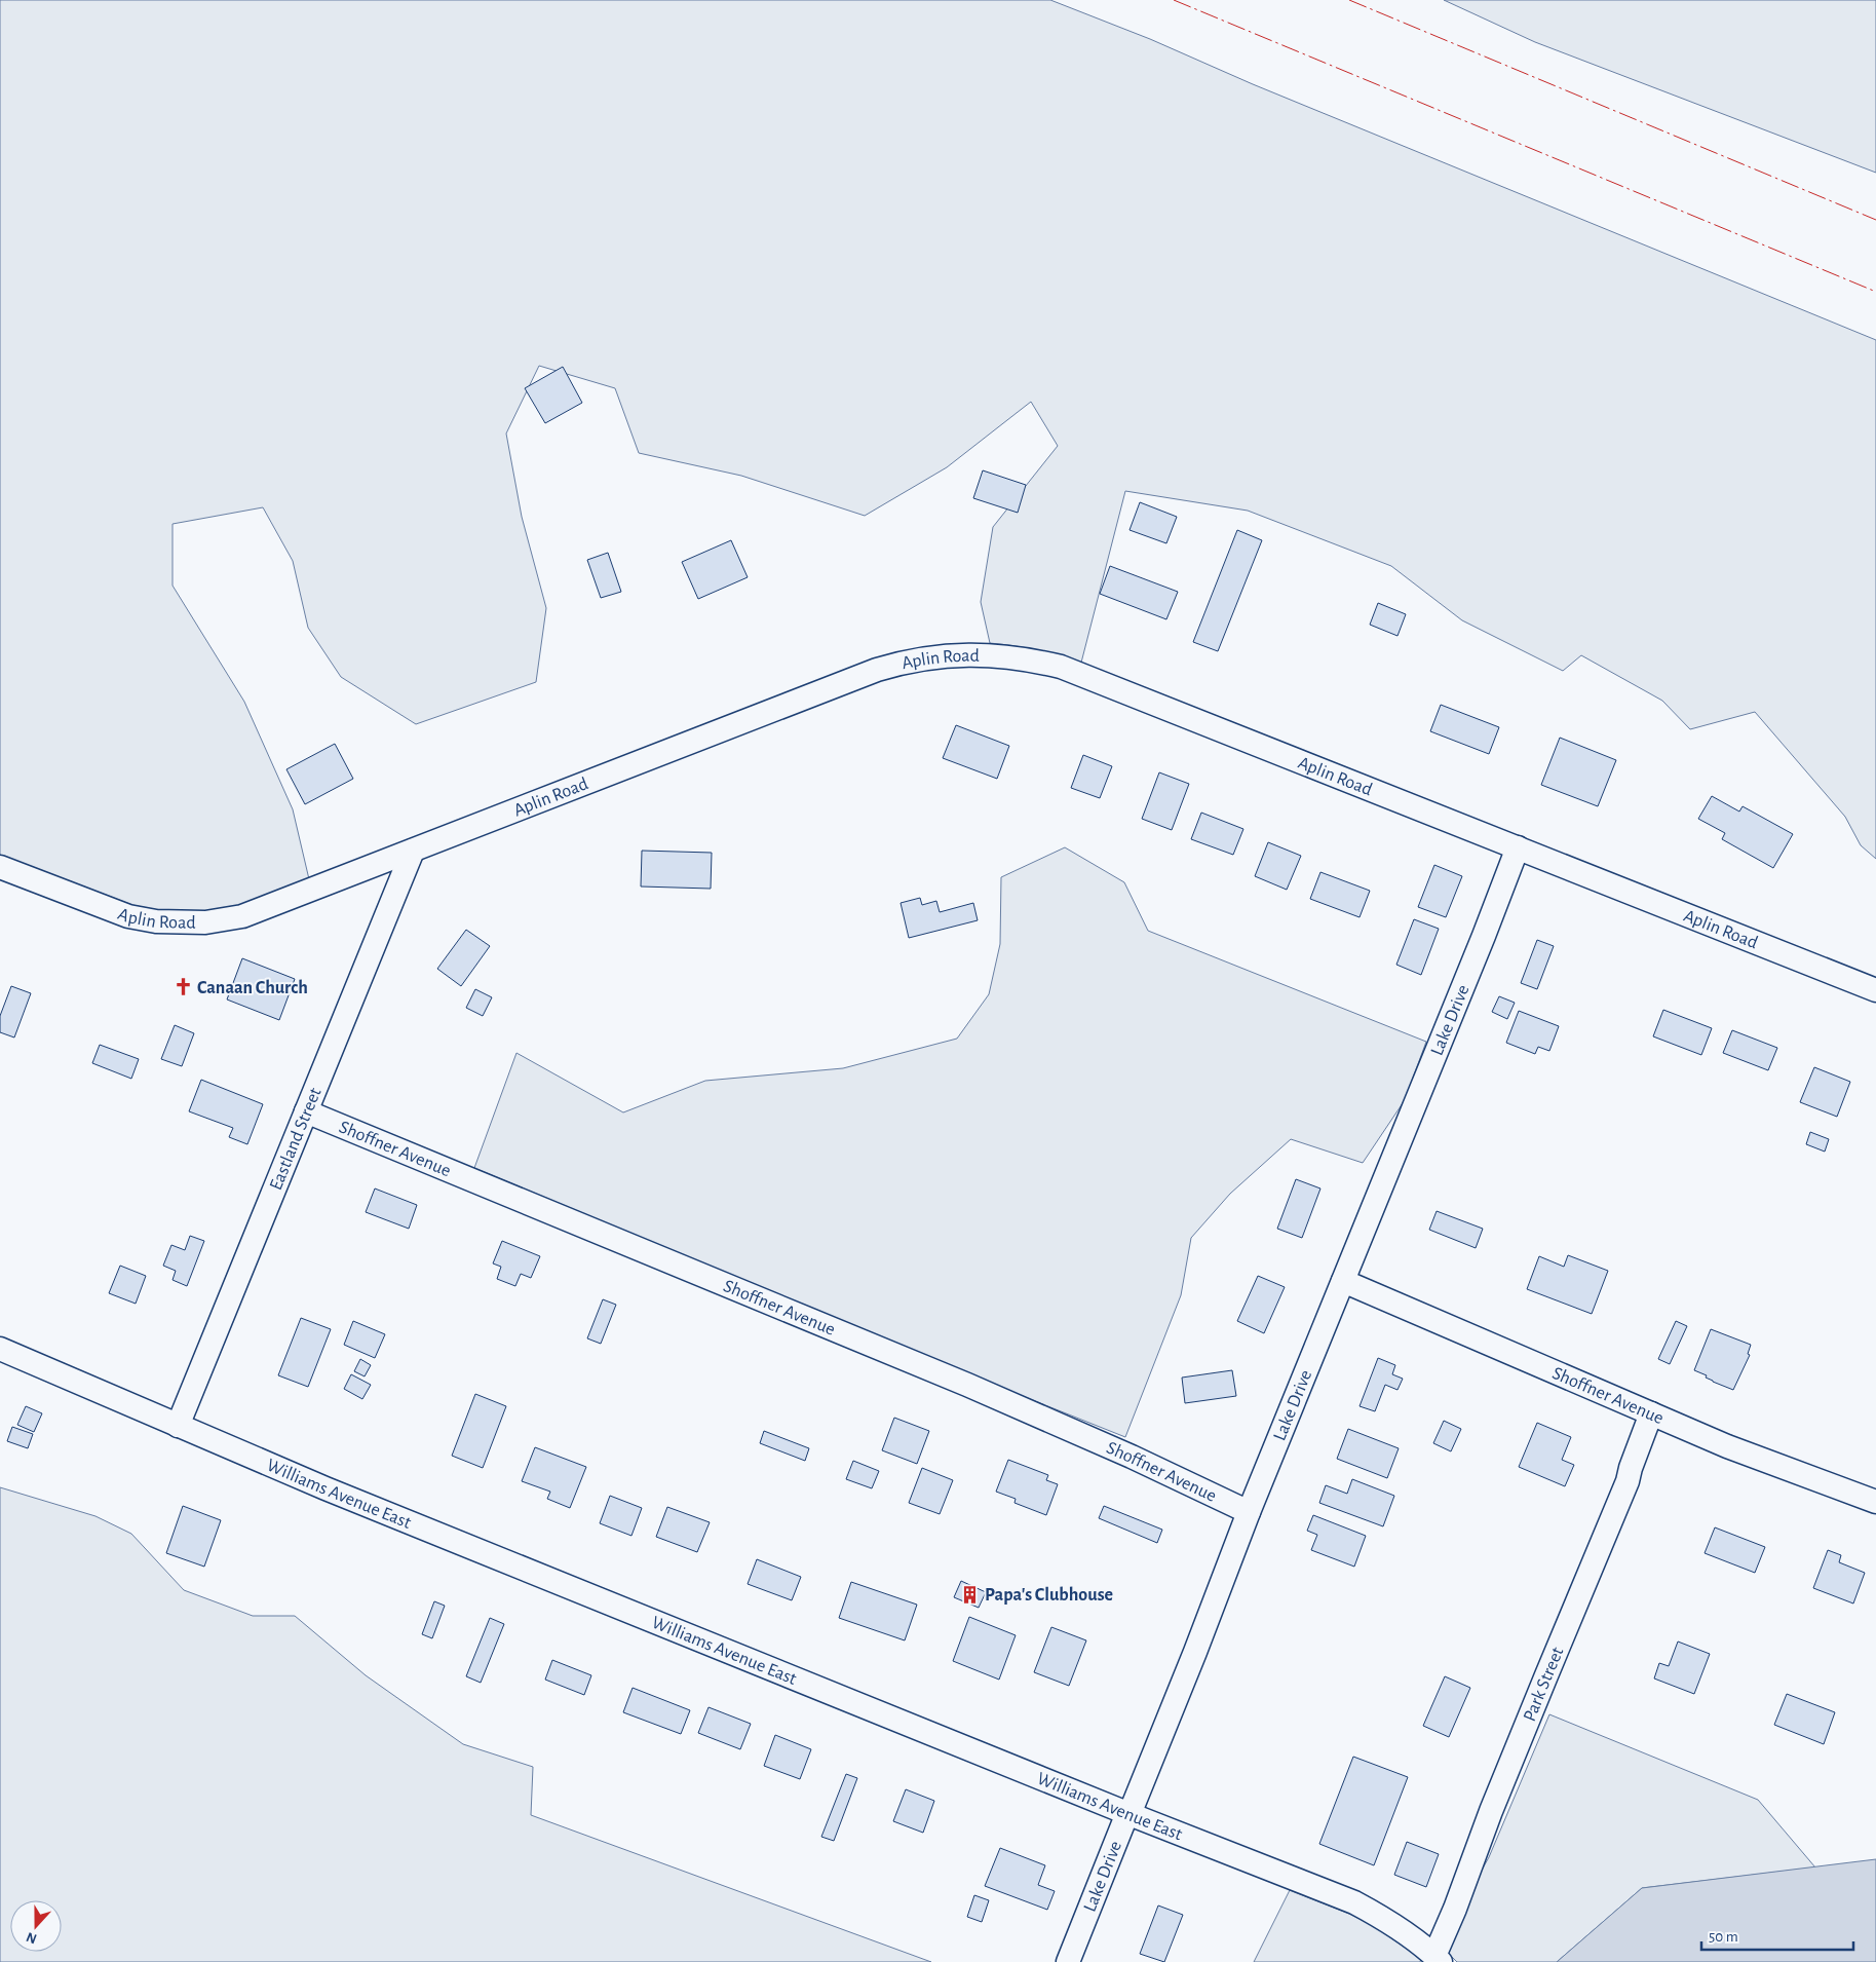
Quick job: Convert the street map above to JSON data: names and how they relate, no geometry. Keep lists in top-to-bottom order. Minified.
{"streets":{"street":["Aplin Road","Lake Drive","Eastland Street","Shoffner Avenue","Williams Avenue East","Park Street"]},"crossings":[["Aplin Road","Lake Drive"],["Aplin Road","Eastland Street"],["Lake Drive","Shoffner Avenue"],["Lake Drive","Williams Avenue East"],["Eastland Street","Shoffner Avenue"],["Eastland Street","Williams Avenue East"],["Shoffner Avenue","Park Street"],["Williams Avenue East","Park Street"]],"places":{"church":["Canaan Church"],"building":["Papa's Clubhouse"]},"scale_bar":"50 m","north":"bottom"}
